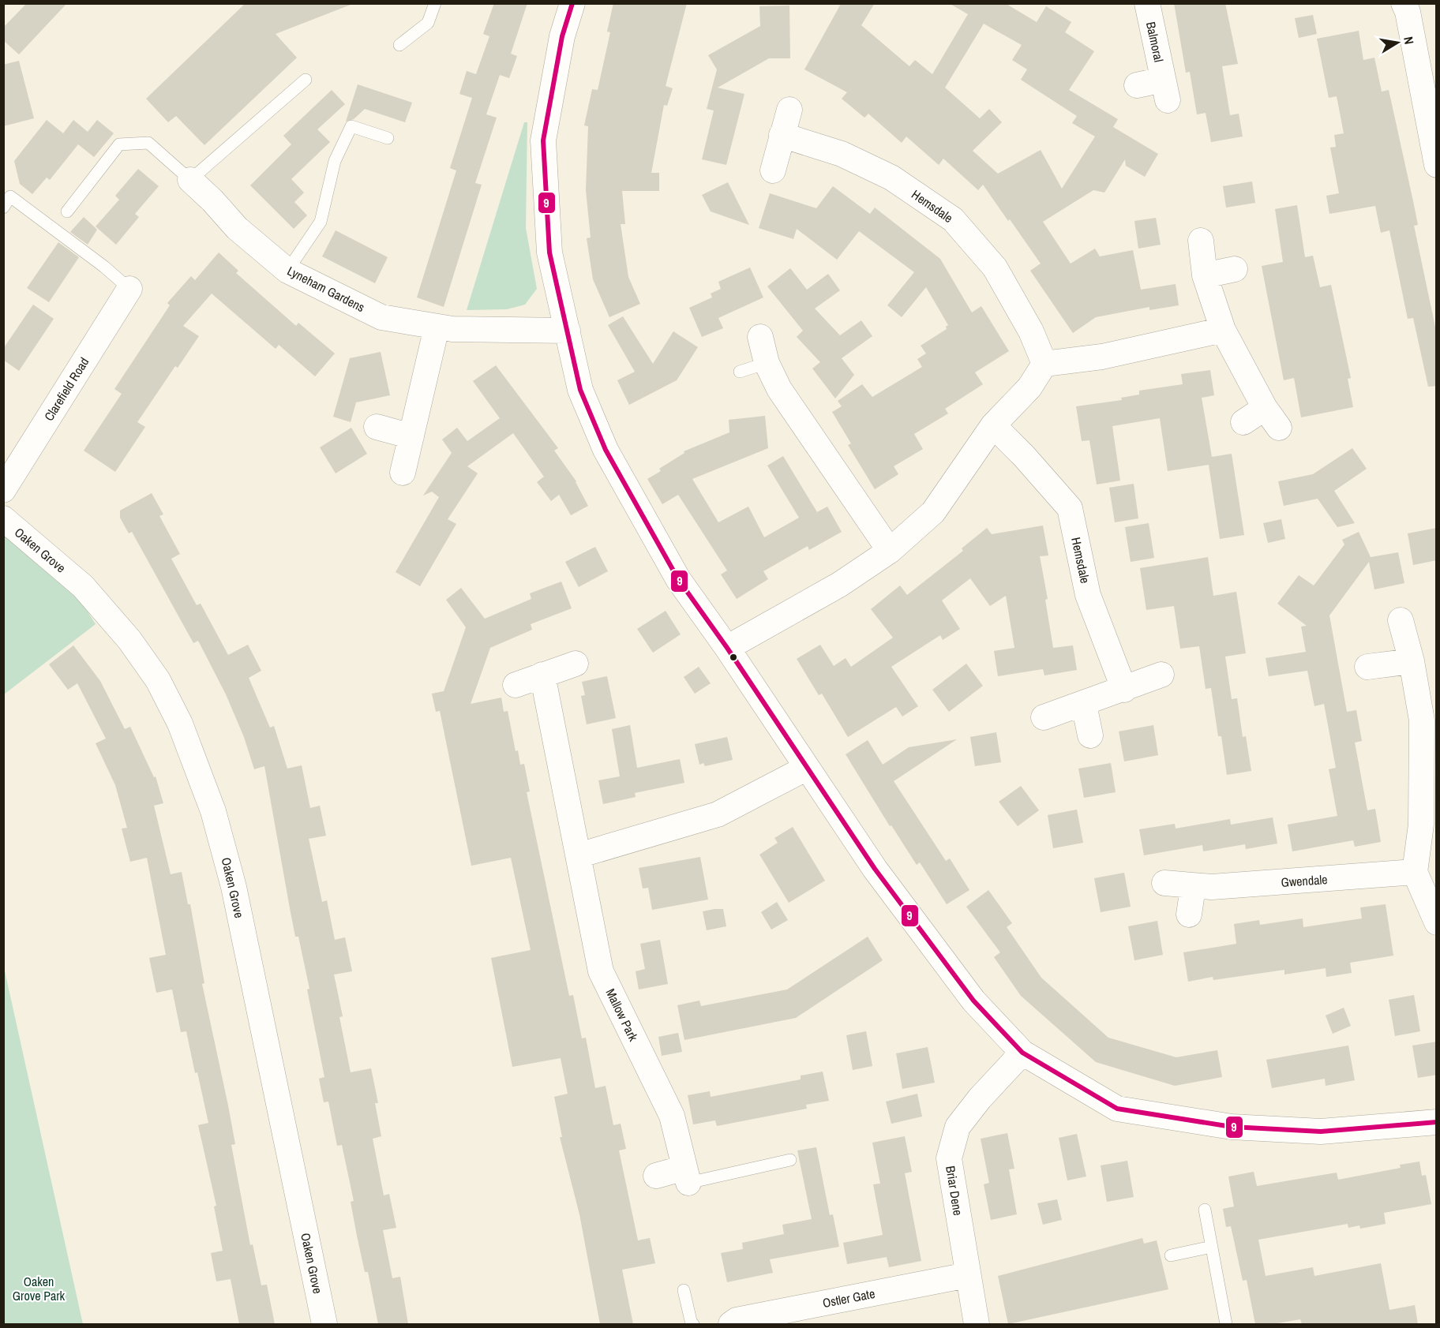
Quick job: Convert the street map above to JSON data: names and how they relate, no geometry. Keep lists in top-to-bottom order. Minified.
{"streets":{"street":["Balmoral","Hemsdale","Lyneham Gardens","Clarefield Road","Oaken Grove","Gwendale","Mallow Park","Briar Dene","Ostler Gate"]},"crossings":[["Briar Dene","Ostler Gate"]],"parks":["Oaken Grove Park"],"lines":["transit line 9"],"north":"right"}
